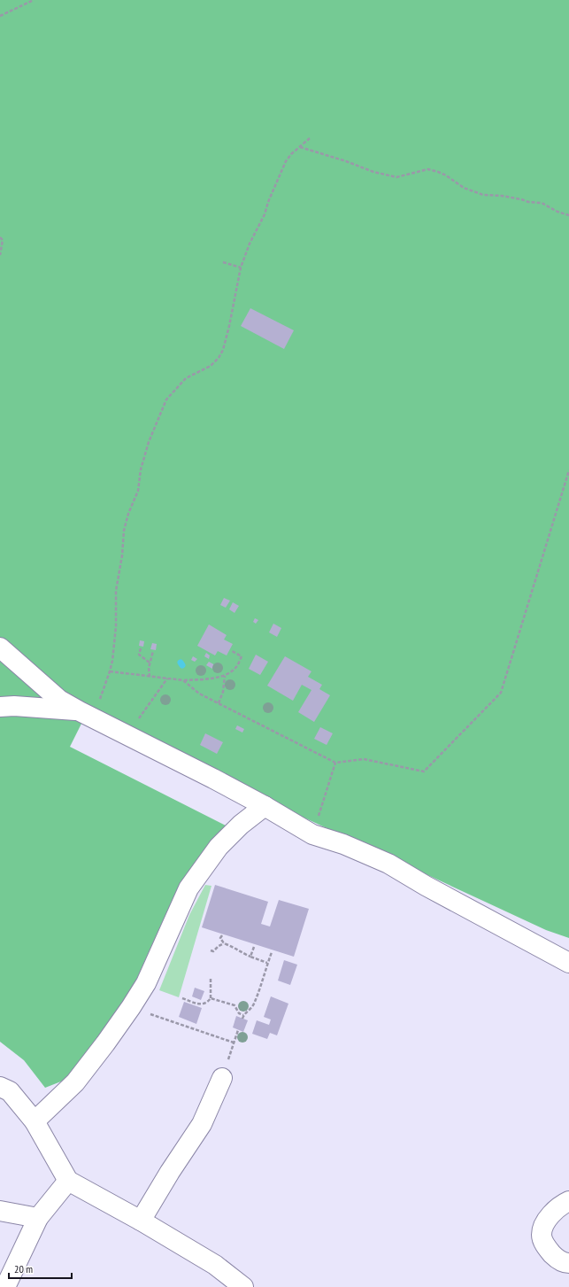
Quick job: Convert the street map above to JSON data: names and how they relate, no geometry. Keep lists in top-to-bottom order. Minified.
{"scale_bar":"20 m"}
